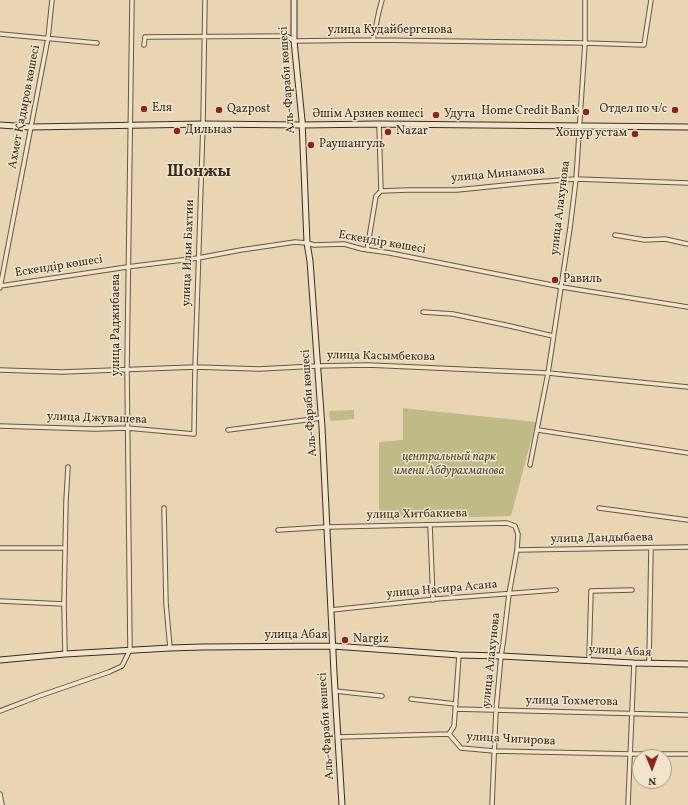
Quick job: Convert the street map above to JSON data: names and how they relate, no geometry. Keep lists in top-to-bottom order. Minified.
{"streets":{"main road":["Аль-Фараби көшесі","Әшім Арзиев көшесі","улица Абая"],"street":["улица Кудайбергенова","Ахмет Қадыров көшесі","улица Минамова","улица Алахунова","Ескендір көшесі","улица Ильи Бахтии","улица Раджибаева","улица Касымбекова","улица Джувашева","улица Хитбакиева","улица Дандыбаева","улица Насира Асана","улица Тохметова","улица Чигирова"]},"crossings":[["улица Кудайбергенова","Аль-Фараби көшесі"],["улица Кудайбергенова","улица Алахунова"],["улица Кудайбергенова","улица Ильи Бахтии"],["Аль-Фараби көшесі","Әшім Арзиев көшесі"],["Аль-Фараби көшесі","Ескендір көшесі"],["Аль-Фараби көшесі","улица Касымбекова"],["Аль-Фараби көшесі","улица Хитбакиева"],["Аль-Фараби көшесі","улица Насира Асана"],["Аль-Фараби көшесі","улица Абая"],["Аль-Фараби көшесі","улица Чигирова"],["Ахмет Қадыров көшесі","Әшім Арзиев көшесі"],["Ахмет Қадыров көшесі","Ескендір көшесі"],["Әшім Арзиев көшесі","улица Алахунова"],["Әшім Арзиев көшесі","улица Ильи Бахтии"],["Әшім Арзиев көшесі","улица Раджибаева"],["улица Минамова","улица Алахунова"],["улица Алахунова","Ескендір көшесі"],["улица Алахунова","улица Касымбекова"],["улица Алахунова","улица Хитбакиева"],["улица Алахунова","улица Дандыбаева"],["улица Алахунова","улица Насира Асана"],["улица Алахунова","улица Абая"],["улица Алахунова","улица Тохметова"],["улица Алахунова","улица Чигирова"],["Ескендір көшесі","улица Ильи Бахтии"],["Ескендір көшесі","улица Раджибаева"],["улица Ильи Бахтии","улица Касымбекова"],["улица Ильи Бахтии","улица Джувашева"],["улица Раджибаева","улица Касымбекова"],["улица Раджибаева","улица Джувашева"],["улица Раджибаева","улица Абая"]],"districts":["Шонжы"],"parks":["центральный парк имени Абдурахманова"],"places":["Еля","Qazpost","Отдел по ч/с","Home Credit Bank","Удута","Дильназ","Nazar","Хошур устам","Раушангуль","Равиль","Nargiz"],"north":"bottom"}
